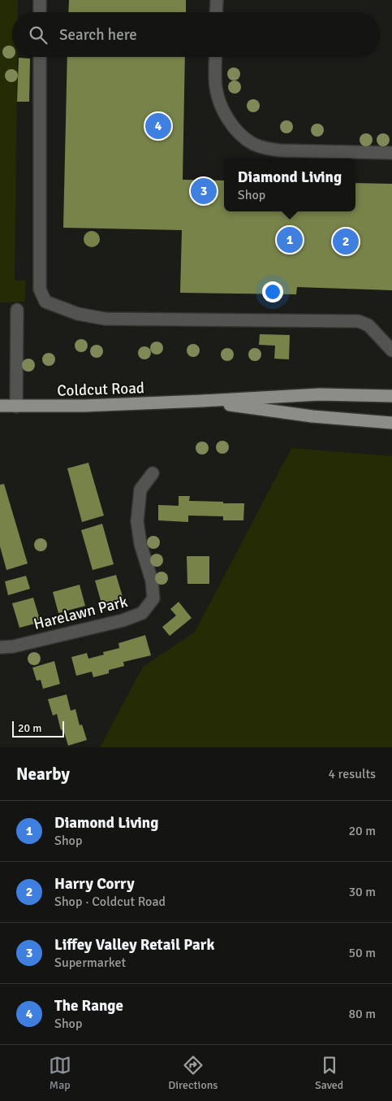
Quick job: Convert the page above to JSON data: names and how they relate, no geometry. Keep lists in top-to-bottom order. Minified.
{"streets":{"main road":["Coldcut Road"],"street":["Harelawn Park"]},"scale_bar":"20 m","page":{"search":"Search here","pins":["4","3","1","2"],"popup":["Diamond Living","Shop"],"scale":"20 m","heading":["Nearby","4 results"],"list":[{"mark":"1","name":"Diamond Living","note":"Shop","value":"20 m"},{"mark":"2","name":"Harry Corry","note":"Shop · Coldcut Road","value":"30 m"},{"mark":"3","name":"Liffey Valley Retail Park","note":"Supermarket","value":"50 m"},{"mark":"4","name":"The Range","note":"Shop","value":"80 m"}],"nav":["Map","Directions","Saved"]}}
